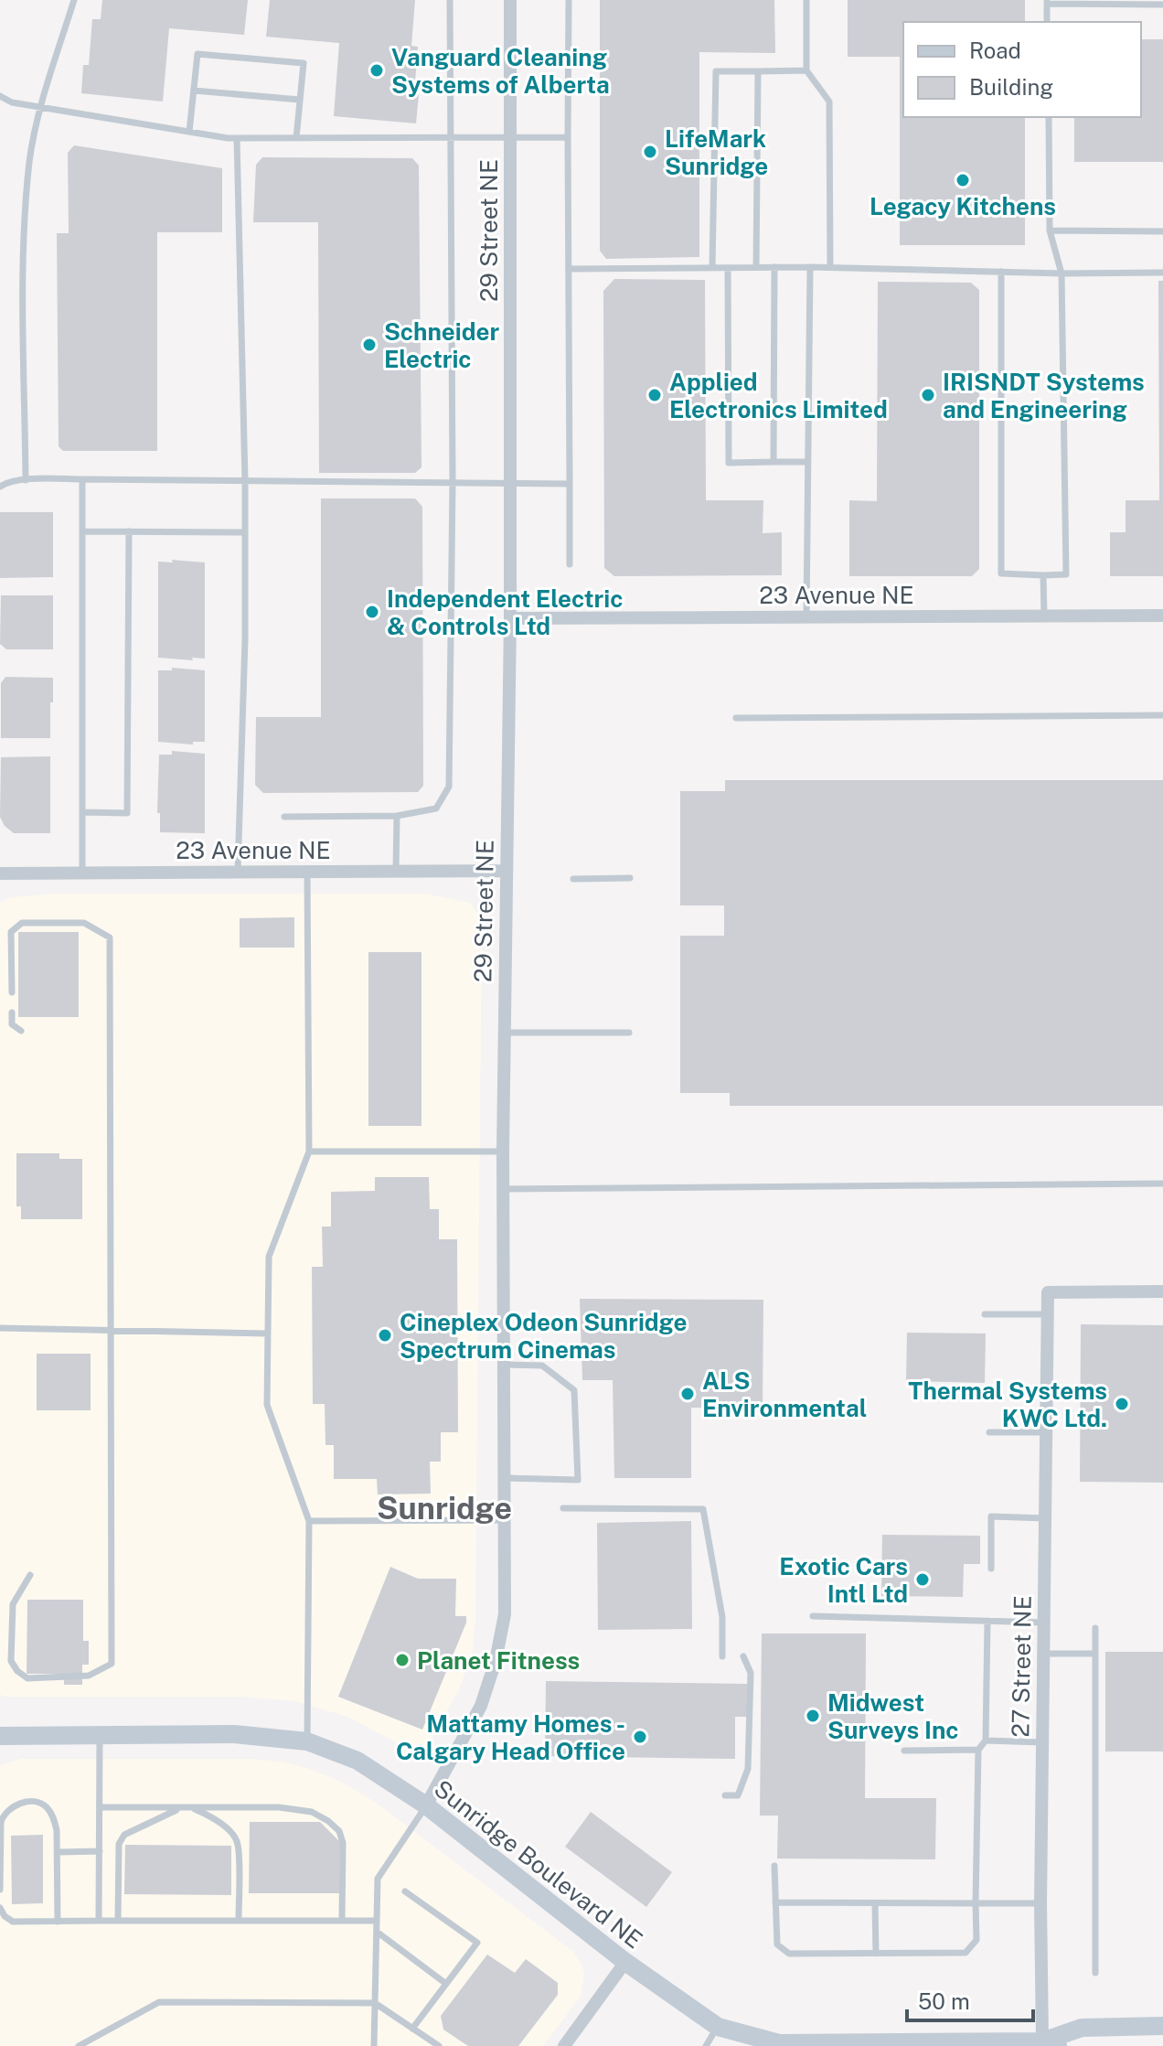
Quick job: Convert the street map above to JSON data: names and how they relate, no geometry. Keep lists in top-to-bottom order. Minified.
{"streets":{"street":["29 Street NE","23 Avenue NE","27 Street NE","Sunridge Boulevard NE"]},"crossings":[["29 Street NE","23 Avenue NE"],["29 Street NE","Sunridge Boulevard NE"],["27 Street NE","Sunridge Boulevard NE"]],"districts":["Sunridge"],"places":["Vanguard Cleaning Systems of Alberta","LifeMark Sunridge","Legacy Kitchens","Schneider Electric","Applied Electronics Limited","IRISNDT Systems and Engineering","Independent Electric & Controls Ltd","Cineplex Odeon Sunridge Spectrum Cinemas","ALS Environmental","Thermal Systems KWC Ltd.","Exotic Cars Intl Ltd","Planet Fitness","Midwest Surveys Inc","Mattamy Homes - Calgary Head Office"],"legend":["Road","Building"],"scale_bar":"50 m"}
